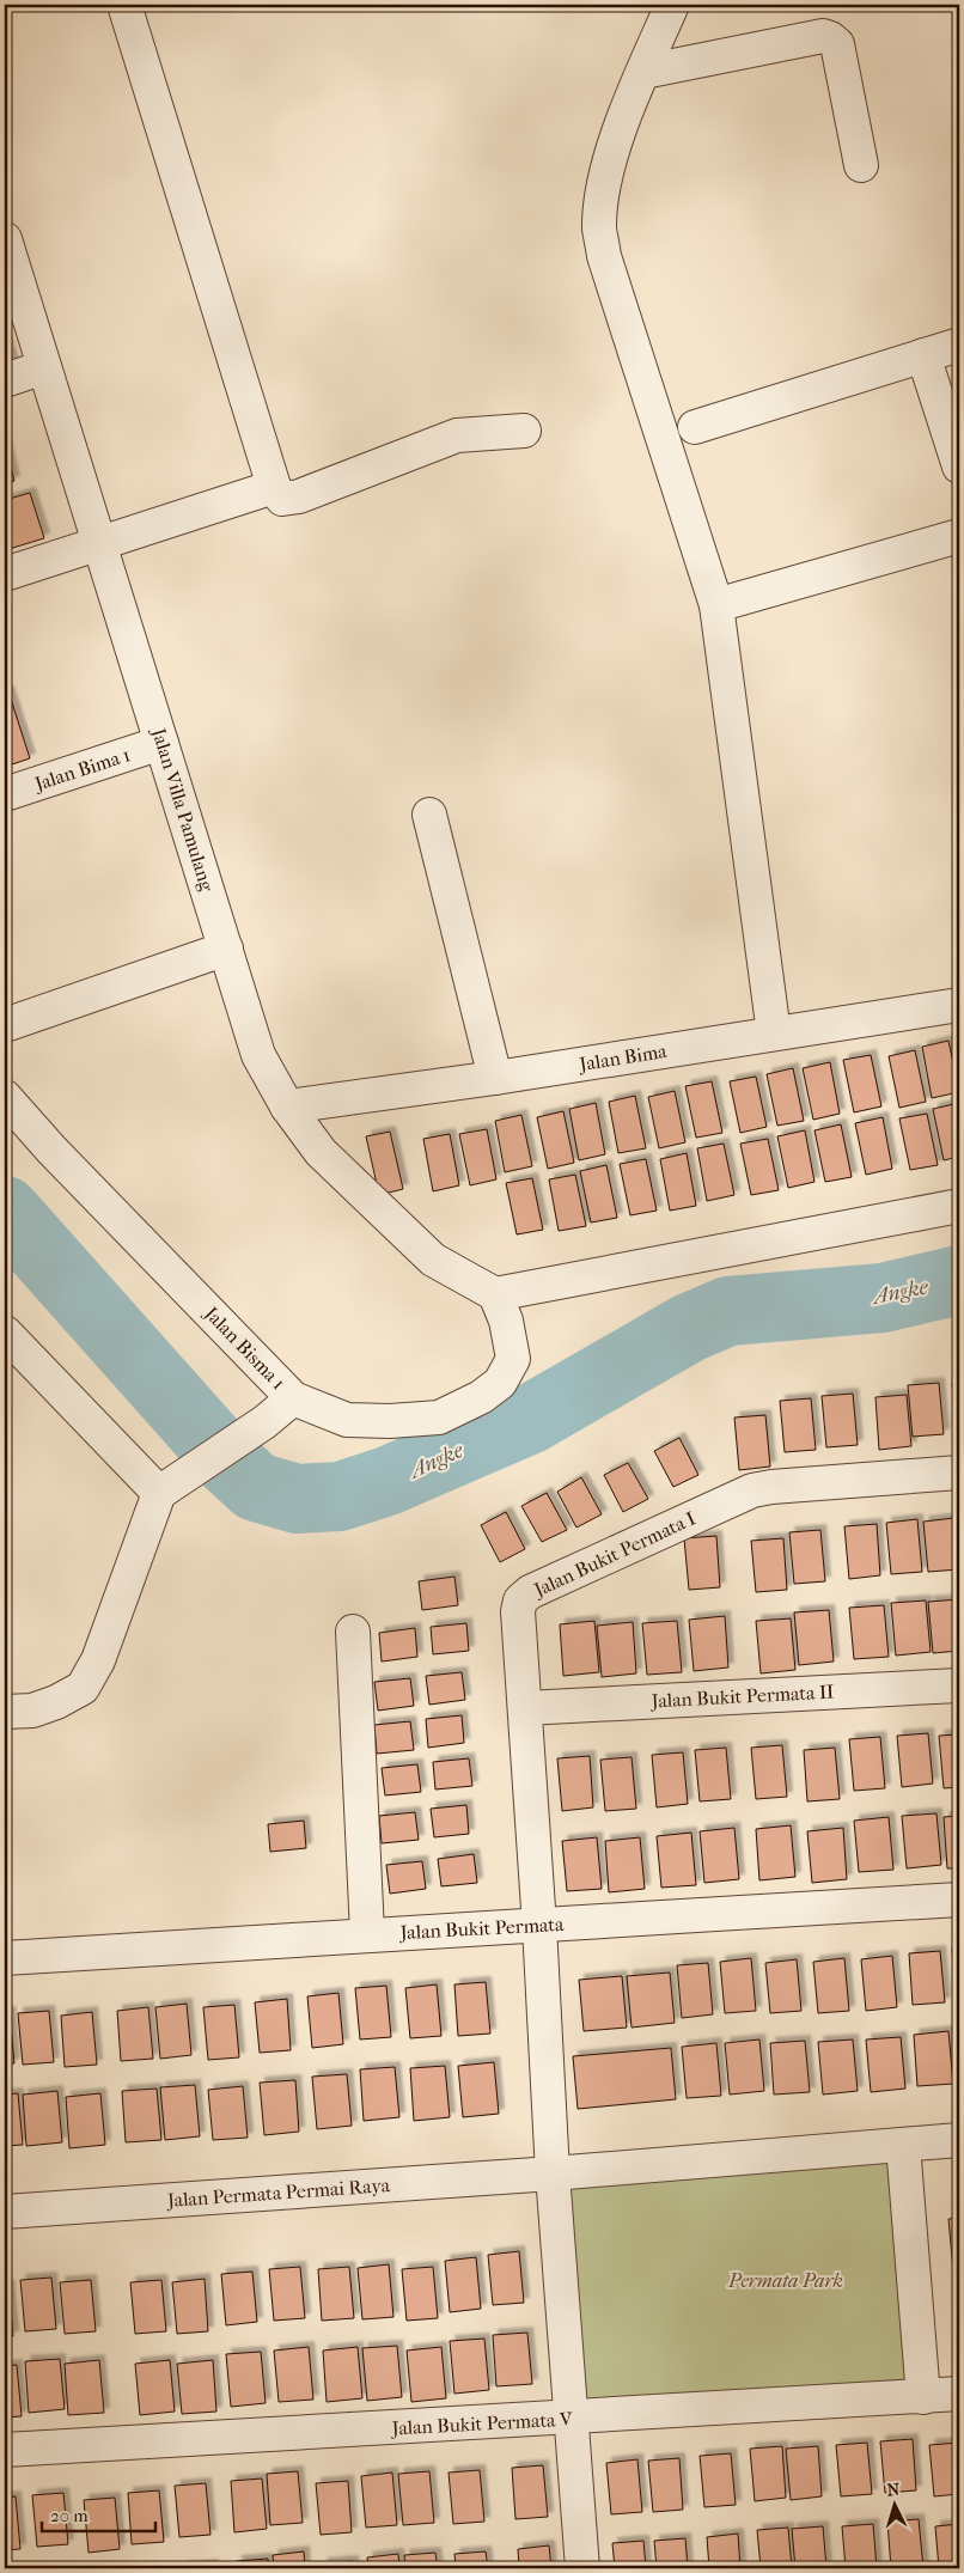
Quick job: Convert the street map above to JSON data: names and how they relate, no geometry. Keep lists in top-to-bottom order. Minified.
{"streets":{"street":["Jalan Bima 1","Jalan Villa Pamulang","Jalan Bima","Jalan Bisma 1","Jalan Bukit Permata I","Jalan Bukit Permata II","Jalan Bukit Permata","Jalan Permata Permai Raya","Jalan Bukit Permata V"]},"crossings":[["Jalan Bima 1","Jalan Villa Pamulang"],["Jalan Villa Pamulang","Jalan Bima"],["Jalan Villa Pamulang","Jalan Bisma 1"],["Jalan Bukit Permata I","Jalan Bukit Permata II"],["Jalan Bukit Permata I","Jalan Bukit Permata"],["Jalan Bukit Permata I","Jalan Permata Permai Raya"],["Jalan Bukit Permata I","Jalan Bukit Permata V"]],"water":["Angke"],"parks":["Permata Park"],"scale_bar":"20 m","north":"top"}
